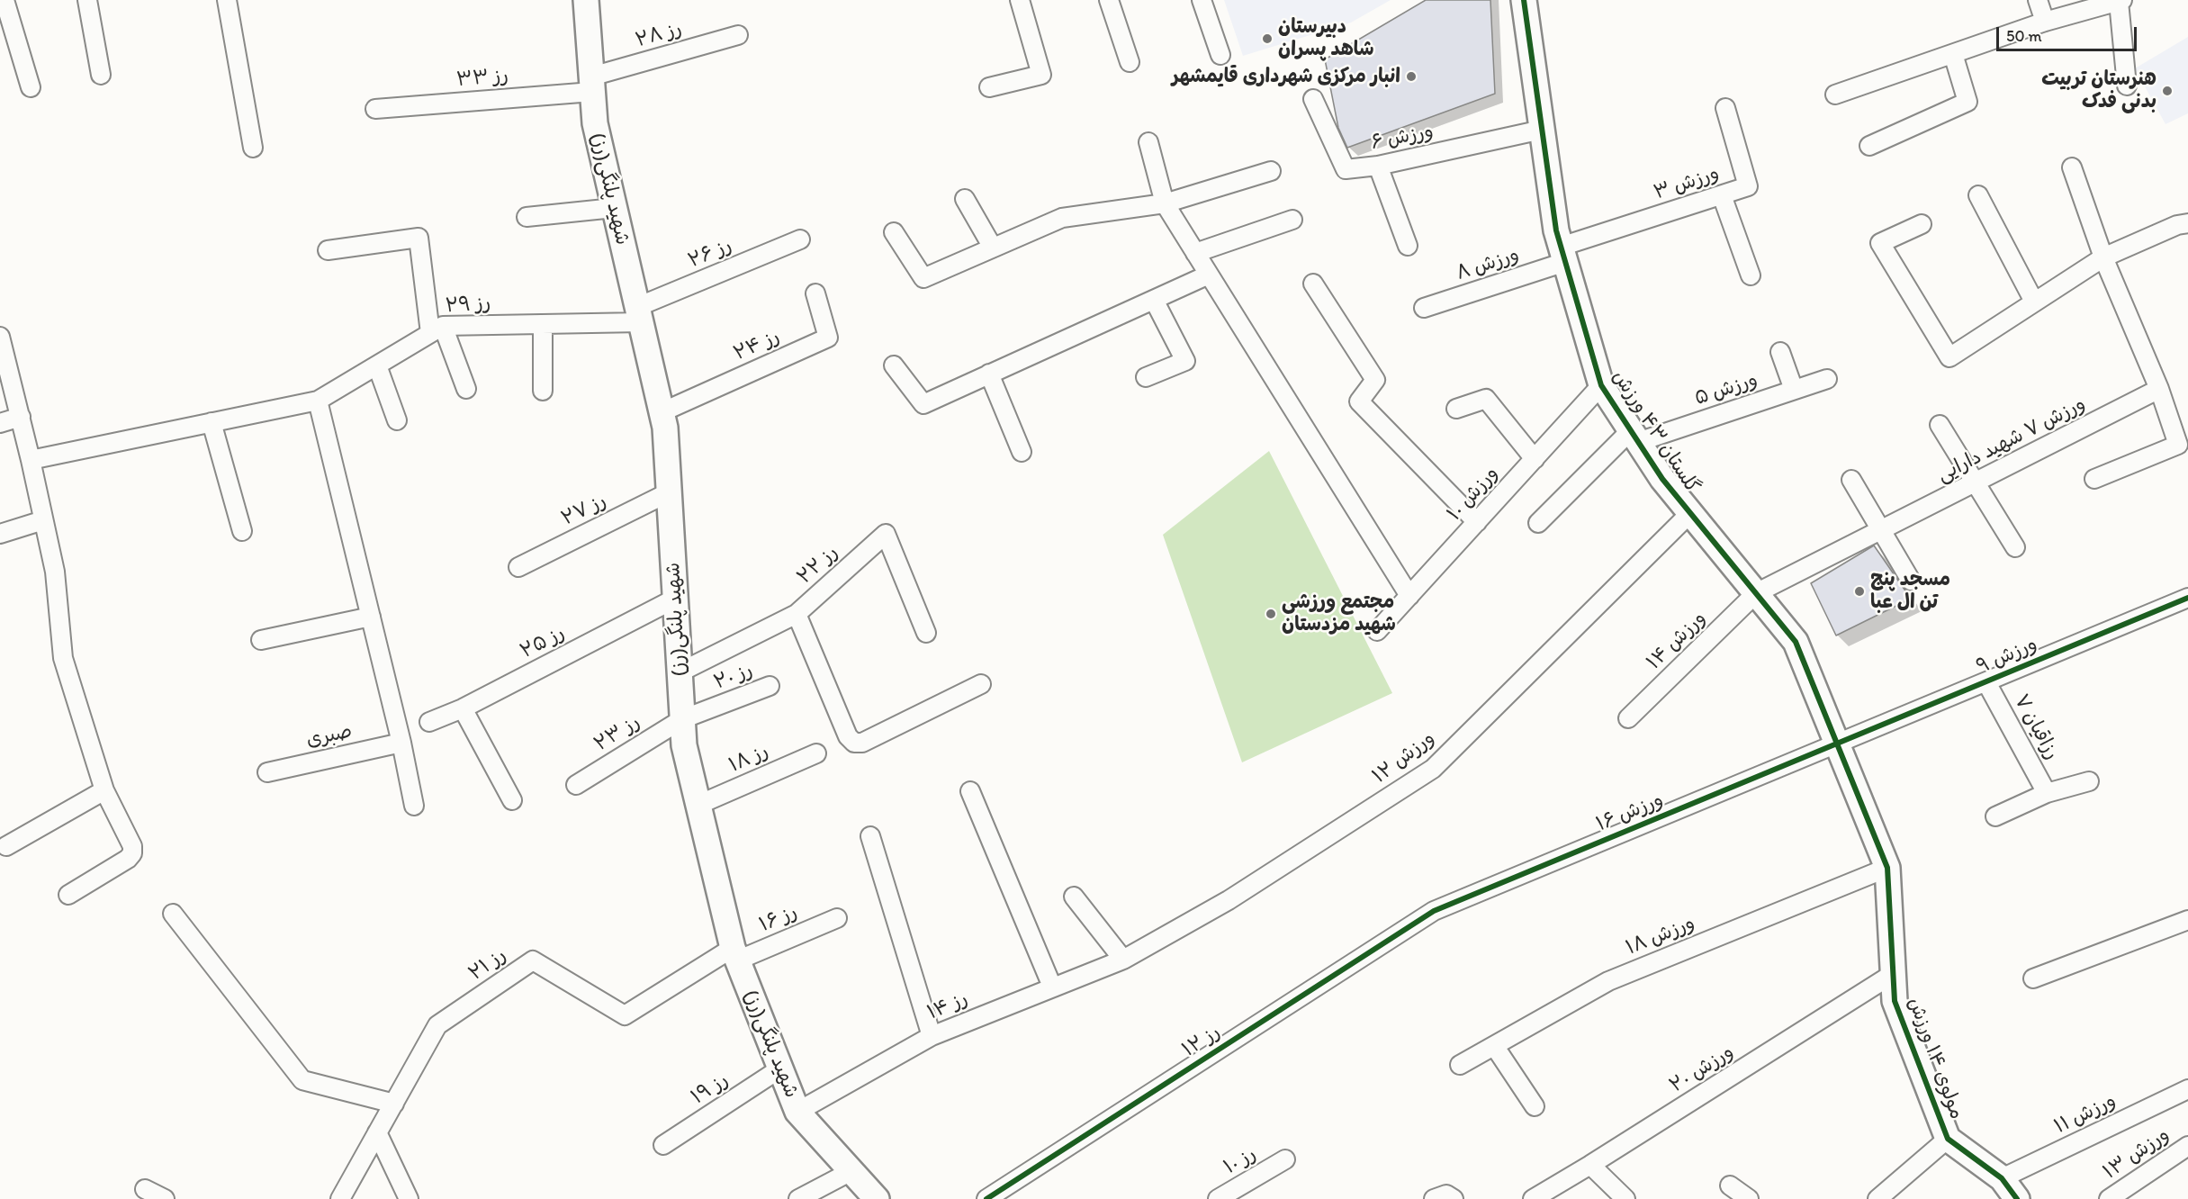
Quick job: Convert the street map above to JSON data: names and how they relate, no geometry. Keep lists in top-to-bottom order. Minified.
{"streets":{"street":["رز ۲۸","رز ۳۳","ورزش ۶","ورزش ۳","شهید پلنگی(رز)","رز ۲۶","ورزش ۸","رز ۲۹","رز ۲۴","ورزش ۵","گلستان ۴۳ ورزش","ورزش ۷ شهید دارایی","ورزش ۱۰","رز ۲۷","رز ۲۲","ورزش ۱۴","رز ۲۵","ورزش ۹","رز ۲۰","رزاقیان ۷","رز ۲۳","صبری","ورزش ۱۲","رز ۱۸","ورزش ۱۶","رز ۱۶","ورزش ۱۸","رز ۲۱","رز ۱۴","رز ۱۲","مولوی ۱۴ ورزش","ورزش ۲۰","رز ۱۹","ورزش ۱۱","ورزش ۱۳","رز ۱۰"]},"crossings":[["رز ۲۸","رز ۳۳"],["رز ۲۸","شهید پلنگی(رز)"],["رز ۳۳","شهید پلنگی(رز)"],["ورزش ۶","گلستان ۴۳ ورزش"],["ورزش ۳","ورزش ۸"],["ورزش ۳","گلستان ۴۳ ورزش"],["شهید پلنگی(رز)","رز ۲۶"],["شهید پلنگی(رز)","رز ۲۹"],["شهید پلنگی(رز)","رز ۲۴"],["شهید پلنگی(رز)","رز ۲۷"],["شهید پلنگی(رز)","رز ۲۲"],["شهید پلنگی(رز)","رز ۲۵"],["شهید پلنگی(رز)","رز ۲۰"],["شهید پلنگی(رز)","رز ۲۳"],["شهید پلنگی(رز)","رز ۱۸"],["شهید پلنگی(رز)","رز ۱۶"],["شهید پلنگی(رز)","رز ۲۱"],["شهید پلنگی(رز)","رز ۱۴"],["شهید پلنگی(رز)","رز ۱۹"],["رز ۲۶","رز ۲۹"],["ورزش ۸","گلستان ۴۳ ورزش"],["ورزش ۵","گلستان ۴۳ ورزش"],["گلستان ۴۳ ورزش","ورزش ۷ شهید دارایی"],["گلستان ۴۳ ورزش","ورزش ۱۰"],["گلستان ۴۳ ورزش","ورزش ۱۴"],["گلستان ۴۳ ورزش","ورزش ۹"],["گلستان ۴۳ ورزش","ورزش ۱۲"],["گلستان ۴۳ ورزش","ورزش ۱۶"],["گلستان ۴۳ ورزش","مولوی ۱۴ ورزش"],["ورزش ۷ شهید دارایی","ورزش ۱۴"],["ورزش ۹","رزاقیان ۷"],["ورزش ۹","ورزش ۱۶"],["ورزش ۹","مولوی ۱۴ ورزش"],["رز ۲۰","رز ۲۳"],["ورزش ۱۲","رز ۱۴"],["ورزش ۱۶","رز ۱۲"],["ورزش ۱۶","مولوی ۱۴ ورزش"],["رز ۱۶","رز ۲۱"],["ورزش ۱۸","مولوی ۱۴ ورزش"],["مولوی ۱۴ ورزش","ورزش ۲۰"],["مولوی ۱۴ ورزش","ورزش ۱۱"]],"places":["دبیرستان شاهد پسران","انبار مرکزی شهرداری قایمشهر","هنرستان تربیت بدنی فدک","مسجد پنج تن ال عبا","مجتمع ورزشی شهید مزدستان"],"scale_bar":"50 m"}
